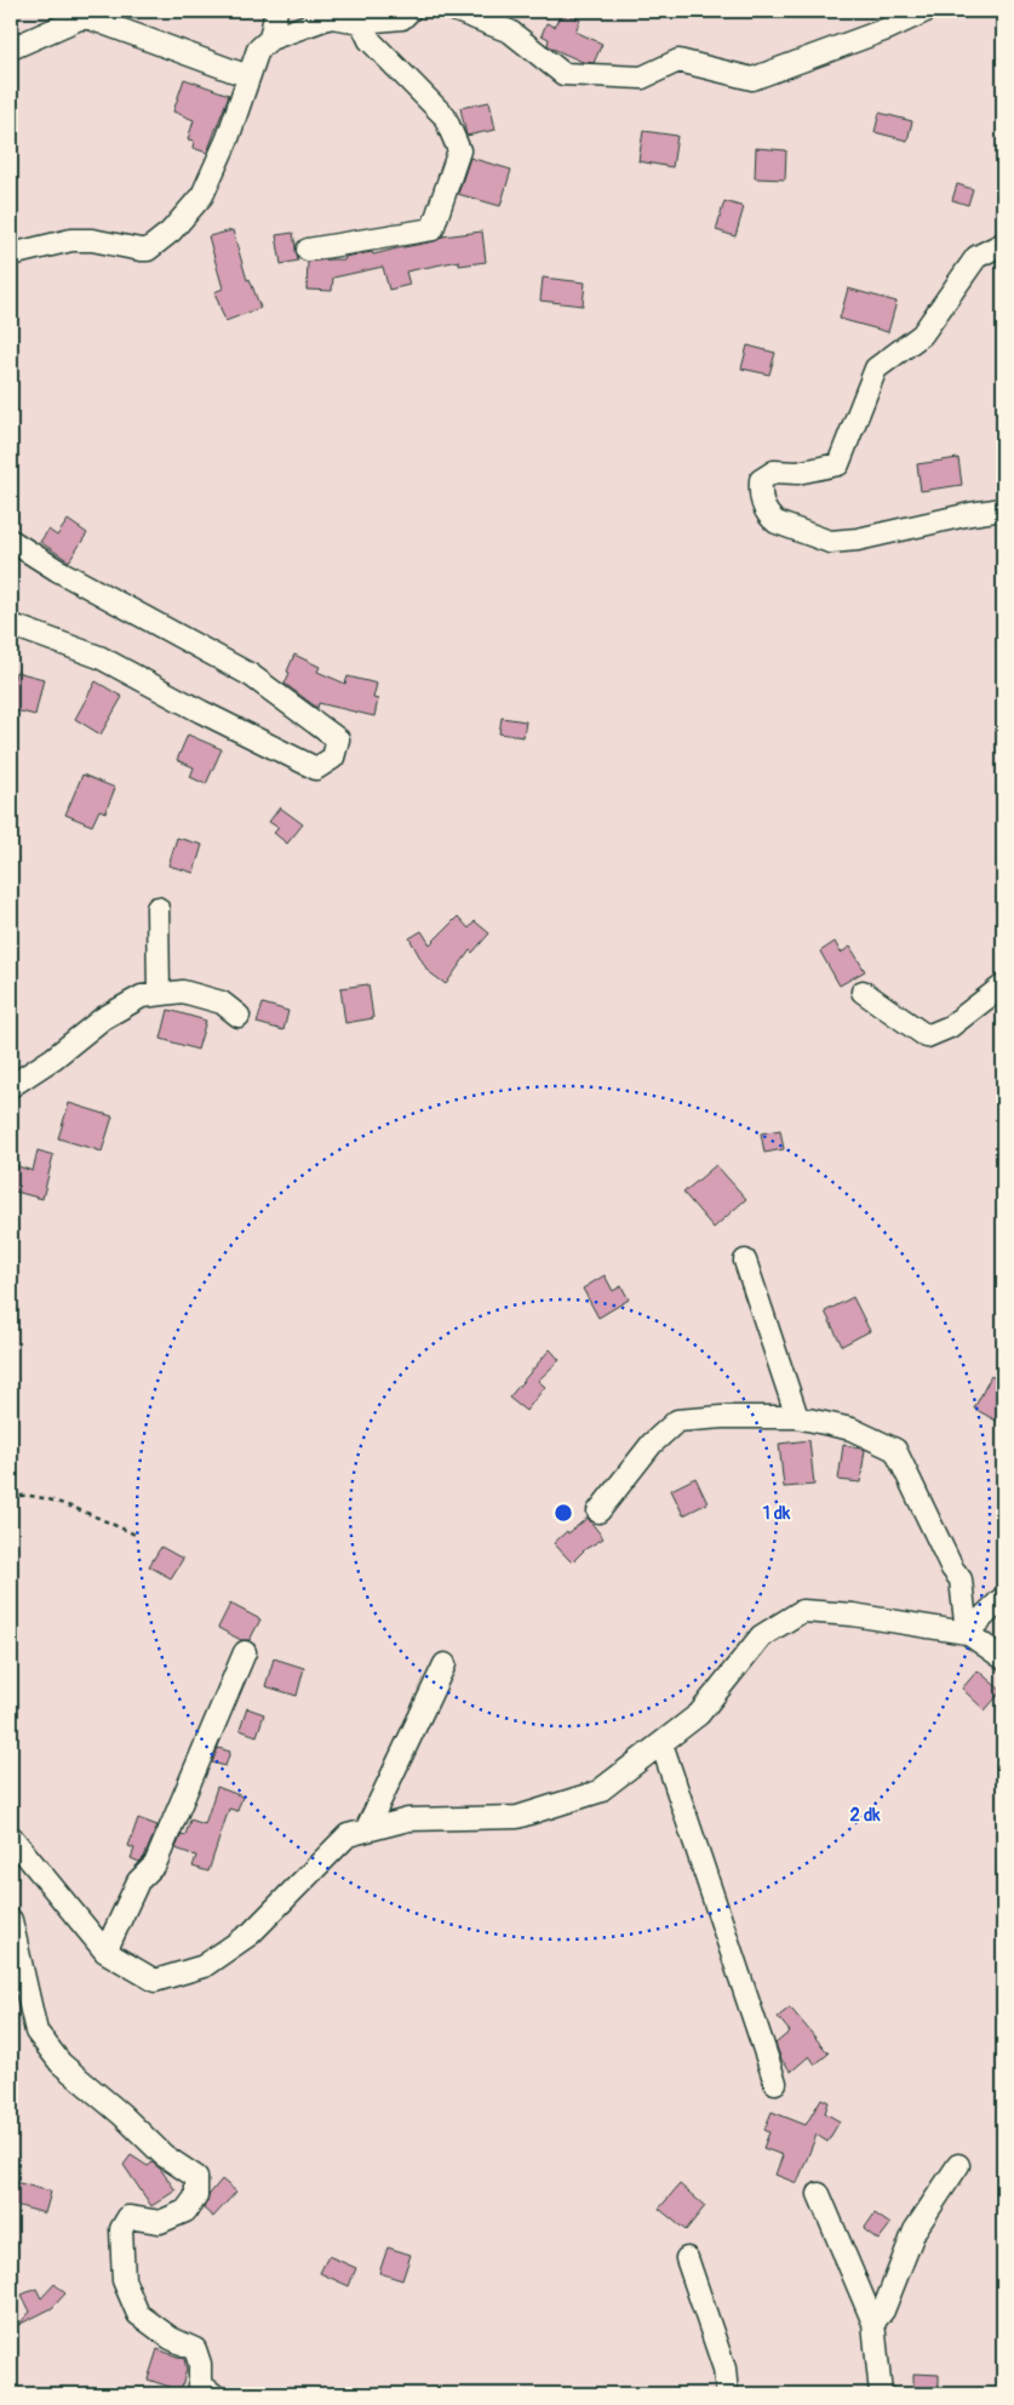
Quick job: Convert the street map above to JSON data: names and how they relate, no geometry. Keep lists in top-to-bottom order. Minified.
{"rings":["1 dk","2 dk"]}
